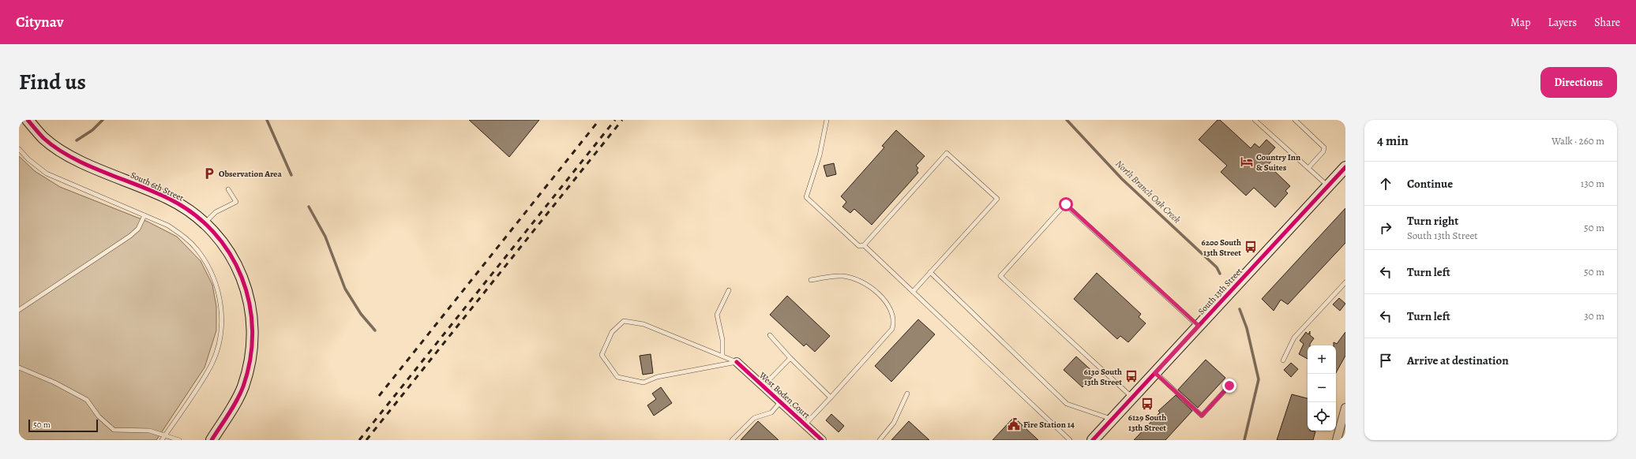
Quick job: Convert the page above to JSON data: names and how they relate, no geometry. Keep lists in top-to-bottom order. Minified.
{"streets":{"street":["South 6th Street","South 13th Street","West Boden Court"]},"water":["North Branch Oak Creek"],"places":{"hotel":["Country Inn & Suites"],"parking":["Observation Area"],"bus stop":["6200 South 13th Street","6130 South 13th Street","6129 South 13th Street"],"public building":["Fire Station 14"]},"scale_bar":"50 m","page":{"header":"Citynav","nav":["Map","Layers","Share"],"title":"Find us","buttons":"Directions","heading":["4 min","Walk · 260 m"],"list":[["Continue","130 m"],["Turn right","South 13th Street","50 m"],["Turn left","50 m"],["Turn left","30 m"],"Arrive at destination"],"map_buttons":["+","−"],"scale":"50 m"}}
